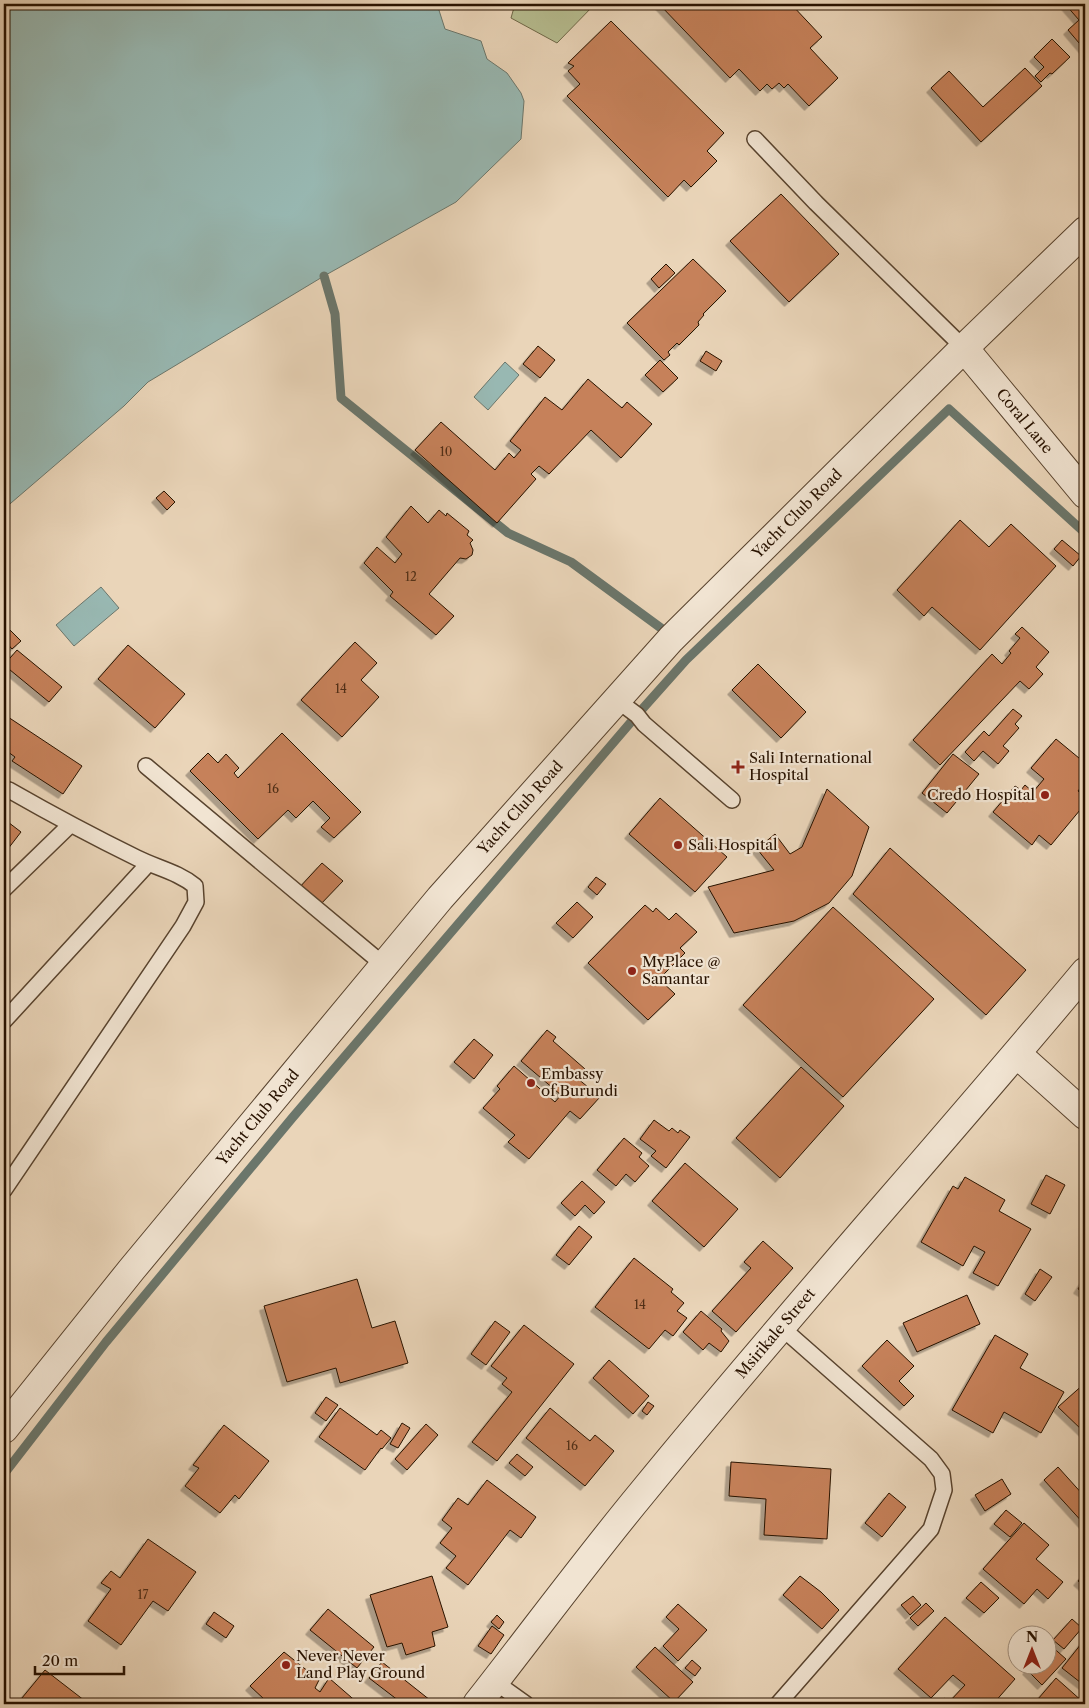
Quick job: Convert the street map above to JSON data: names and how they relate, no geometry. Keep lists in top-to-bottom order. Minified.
{"streets":{"street":["Coral Lane","Yacht Club Road","Msirikale Street"]},"crossings":[["Coral Lane","Yacht Club Road"]],"places":{"health":["Sali International Hospital"],"other":["Credo Hospital","Sali Hospital","MyPlace @ Samantar","Embassy of Burundi","Never Never Land Play Ground"]},"house_numbers":["10","12","14","16","14","16","17"],"scale_bar":"20 m","north":"top"}
